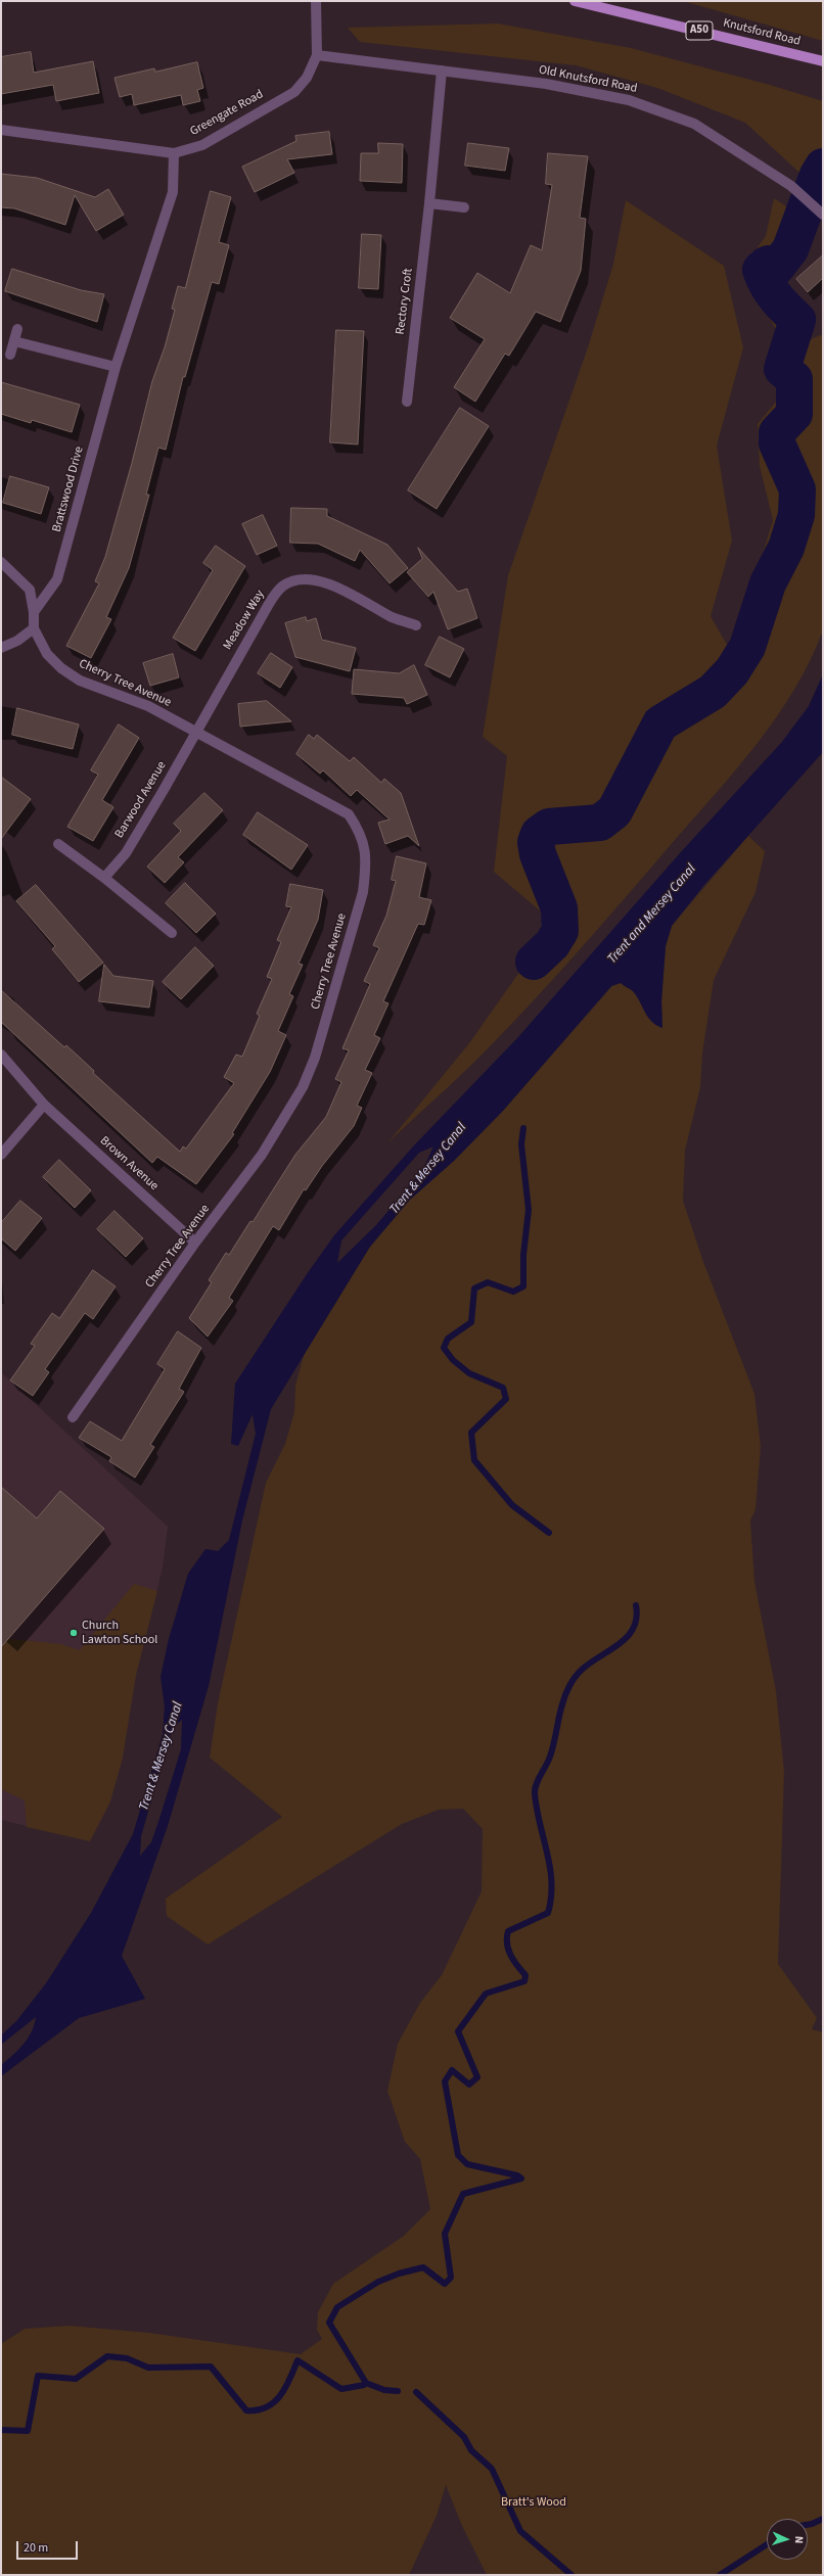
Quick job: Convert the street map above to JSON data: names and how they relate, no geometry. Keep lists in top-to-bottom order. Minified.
{"streets":{"main road":["A50","Knutsford Road"],"street":["Old Knutsford Road","Greengate Road","Rectory Croft","Brattswood Drive","Meadow Way","Cherry Tree Avenue","Barwood Avenue","Brown Avenue"]},"crossings":[["Old Knutsford Road","Greengate Road"],["Old Knutsford Road","Rectory Croft"],["Greengate Road","Brattswood Drive"],["Meadow Way","Cherry Tree Avenue"],["Meadow Way","Barwood Avenue"],["Cherry Tree Avenue","Barwood Avenue"],["Cherry Tree Avenue","Brown Avenue"]],"water":["Trent and Mersey Canal","Trent & Mersey Canal"],"parks":["Bratt's Wood"],"places":["Church Lawton School"],"scale_bar":"20 m","north":"right"}
